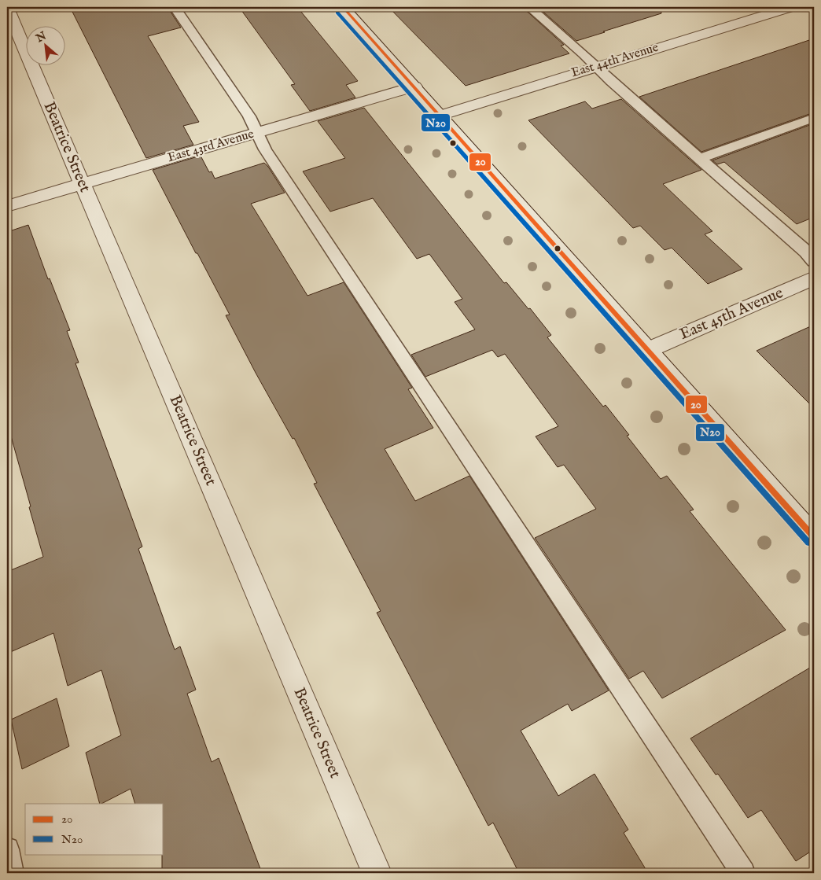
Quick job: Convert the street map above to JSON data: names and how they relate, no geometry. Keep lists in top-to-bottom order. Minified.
{"streets":{"street":["East 44th Avenue","East 43rd Avenue","Beatrice Street","East 45th Avenue"]},"crossings":[["East 43rd Avenue","Beatrice Street"]],"lines":["transit line 20","transit line N20"],"legend":["20","N20"],"north":"top left"}
